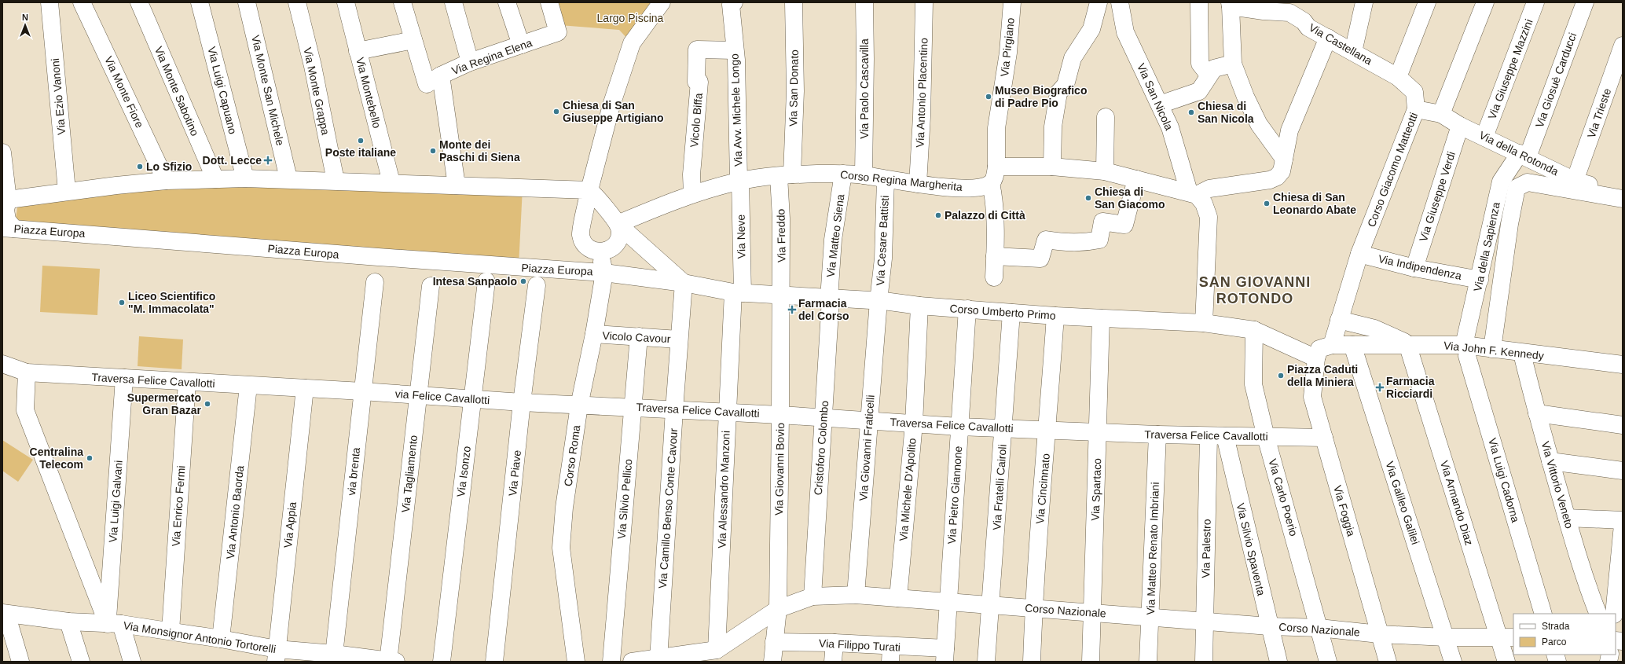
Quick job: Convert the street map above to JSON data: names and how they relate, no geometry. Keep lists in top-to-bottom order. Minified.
{"streets":{"street":["Via Castellana","Via Pirgiano","Via Regina Elena","Via Giuseppe Mazzini","Via Giosuè Carducci","Via San Donato","Via Paolo Cascavilla","Via Luigi Capuano","Via Monte San Michele","Via Monte Sabotino","Via Monte Grappa","Via Monte Fiore","Via Montebello","Via Antonio Placentino","Via Ezio Vanoni","Via San Nicola","Via Avv. Michele Longo","Via Trieste","Vicolo Biffa","Via della Rotonda","Corso Giacomo Matteotti","Corso Regina Margherita","Via Giuseppe Verdi","Piazza Europa","Via Freddo","Via Matteo Siena","Via Neve","Via Cesare Battisti","Via della Sapienza","Via Indipendenza","Corso Umberto Primo","Vicolo Cavour","Via John F. Kennedy","Traversa Felice Cavallotti","via Felice Cavallotti","Cristoforo Colombo","Via Giovanni Fraticelli","Corso Roma","Via Giovanni Bovio","via brenta","Via Isonzo","Via Piave","Via Tagliamento","Via Luigi Cadorna","Via Vittorio Veneto","Via Fratelli Cairoli","Via Cincinnato","Via Alessandro Manzoni","Via Michele D'Apolito","Via Spartaco","Via Pietro Giannone","Via Carlo Poerio","Via Silvio Pellico","Via Luigi Galvani","Via Galileo Galilei","Via Armando Diaz","Via Enrico Fermi","Via Camillo Benso Conte Cavour","Via Foggia","Via Antonio Baorda","Via Appia","Via Matteo Renato Imbriani","Via Palestro","Via Silvio Spaventa","Corso Nazionale","Via Monsignor Antonio Tortorelli","Via Filippo Turati"]},"crossings":[["Via Castellana","Corso Giacomo Matteotti"],["Via Giuseppe Mazzini","Via della Rotonda"],["Via Giosuè Carducci","Via della Rotonda"],["Via Giosuè Carducci","Via della Sapienza"],["Via San Donato","Corso Regina Margherita"],["Via San Donato","Via Freddo"],["Via Paolo Cascavilla","Corso Regina Margherita"],["Via Antonio Placentino","Corso Regina Margherita"],["Via Avv. Michele Longo","Vicolo Biffa"],["Via Avv. Michele Longo","Corso Regina Margherita"],["Via Avv. Michele Longo","Via Neve"],["Via Trieste","Via della Rotonda"],["Vicolo Biffa","Corso Regina Margherita"],["Via della Rotonda","Corso Giacomo Matteotti"],["Via della Rotonda","Via Giuseppe Verdi"],["Via della Rotonda","Via della Sapienza"],["Corso Giacomo Matteotti","Via Indipendenza"],["Corso Giacomo Matteotti","Via John F. Kennedy"],["Corso Regina Margherita","Piazza Europa"],["Corso Regina Margherita","Via Freddo"],["Corso Regina Margherita","Via Matteo Siena"],["Corso Regina Margherita","Via Neve"],["Corso Regina Margherita","Via Cesare Battisti"],["Corso Regina Margherita","Corso Roma"],["Via Giuseppe Verdi","Via Indipendenza"],["Piazza Europa","Corso Umberto Primo"],["Piazza Europa","Corso Roma"],["Piazza Europa","Via Camillo Benso Conte Cavour"],["Via Freddo","Corso Umberto Primo"],["Via Freddo","Via Giovanni Bovio"],["Via Matteo Siena","Corso Umberto Primo"],["Via Matteo Siena","Cristoforo Colombo"],["Via Neve","Corso Umberto Primo"],["Via Neve","Via Alessandro Manzoni"],["Via Cesare Battisti","Corso Umberto Primo"],["Via Cesare Battisti","Via Giovanni Fraticelli"],["Via della Sapienza","Via Indipendenza"],["Via della Sapienza","Via John F. Kennedy"],["Via della Sapienza","Via Luigi Cadorna"],["Corso Umberto Primo","Via John F. Kennedy"],["Corso Umberto Primo","Cristoforo Colombo"],["Corso Umberto Primo","Via Giovanni Fraticelli"],["Corso Umberto Primo","Via Giovanni Bovio"],["Corso Umberto Primo","Via Fratelli Cairoli"],["Corso Umberto Primo","Via Cincinnato"],["Corso Umberto Primo","Via Alessandro Manzoni"],["Corso Umberto Primo","Via Michele D'Apolito"],["Corso Umberto Primo","Via Spartaco"],["Corso Umberto Primo","Via Pietro Giannone"],["Corso Umberto Primo","Via Carlo Poerio"],["Corso Umberto Primo","Via Camillo Benso Conte Cavour"],["Corso Umberto Primo","Via Foggia"],["Vicolo Cavour","Corso Roma"],["Vicolo Cavour","Via Silvio Pellico"],["Vicolo Cavour","Via Camillo Benso Conte Cavour"],["Via John F. Kennedy","Via Luigi Cadorna"],["Via John F. Kennedy","Via Vittorio Veneto"],["Via John F. Kennedy","Via Galileo Galilei"],["Via John F. Kennedy","Via Armando Diaz"],["Via John F. Kennedy","Via Foggia"],["Traversa Felice Cavallotti","via Felice Cavallotti"],["Traversa Felice Cavallotti","Cristoforo Colombo"],["Traversa Felice Cavallotti","Via Giovanni Fraticelli"],["Traversa Felice Cavallotti","Corso Roma"],["Traversa Felice Cavallotti","Via Giovanni Bovio"],["Traversa Felice Cavallotti","Via Fratelli Cairoli"],["Traversa Felice Cavallotti","Via Cincinnato"],["Traversa Felice Cavallotti","Via Alessandro Manzoni"],["Traversa Felice Cavallotti","Via Michele D'Apolito"],["Traversa Felice Cavallotti","Via Spartaco"],["Traversa Felice Cavallotti","Via Pietro Giannone"],["Traversa Felice Cavallotti","Via Carlo Poerio"],["Traversa Felice Cavallotti","Via Silvio Pellico"],["Traversa Felice Cavallotti","Via Luigi Galvani"],["Traversa Felice Cavallotti","Via Enrico Fermi"],["Traversa Felice Cavallotti","Via Camillo Benso Conte Cavour"],["Traversa Felice Cavallotti","Via Foggia"],["Traversa Felice Cavallotti","Via Antonio Baorda"],["Traversa Felice Cavallotti","Via Appia"],["Traversa Felice Cavallotti","Via Matteo Renato Imbriani"],["Traversa Felice Cavallotti","Via Palestro"],["Traversa Felice Cavallotti","Via Silvio Spaventa"],["via Felice Cavallotti","Corso Roma"],["via Felice Cavallotti","via brenta"],["via Felice Cavallotti","Via Isonzo"],["via Felice Cavallotti","Via Piave"],["via Felice Cavallotti","Via Tagliamento"],["via Felice Cavallotti","Via Appia"],["Cristoforo Colombo","Corso Nazionale"],["Via Giovanni Fraticelli","Corso Nazionale"],["Via Giovanni Bovio","Corso Nazionale"],["Via Giovanni Bovio","Via Filippo Turati"],["via brenta","Via Monsignor Antonio Tortorelli"],["Via Tagliamento","Via Monsignor Antonio Tortorelli"],["Via Fratelli Cairoli","Corso Nazionale"],["Via Cincinnato","Corso Nazionale"],["Via Alessandro Manzoni","Corso Nazionale"],["Via Michele D'Apolito","Corso Nazionale"],["Via Spartaco","Corso Nazionale"],["Via Pietro Giannone","Corso Nazionale"],["Via Pietro Giannone","Via Filippo Turati"],["Via Carlo Poerio","Corso Nazionale"],["Via Luigi Galvani","Via Monsignor Antonio Tortorelli"],["Via Galileo Galilei","Corso Nazionale"],["Via Armando Diaz","Corso Nazionale"],["Via Enrico Fermi","Via Monsignor Antonio Tortorelli"],["Via Camillo Benso Conte Cavour","Corso Nazionale"],["Via Foggia","Corso Nazionale"],["Via Antonio Baorda","Via Monsignor Antonio Tortorelli"],["Via Appia","Via Monsignor Antonio Tortorelli"],["Via Matteo Renato Imbriani","Corso Nazionale"],["Via Palestro","Via Silvio Spaventa"],["Via Palestro","Corso Nazionale"],["Via Silvio Spaventa","Corso Nazionale"]],"districts":["SAN GIOVANNI ROTONDO"],"parks":["Largo Piscina"],"places":{"other":["Museo Biografico di Padre Pio","Chiesa di San Giuseppe Artigiano","Chiesa di San Nicola","Poste italiane","Monte dei Paschi di Siena","Lo Sfizio","Chiesa di San Giacomo","Chiesa di San Leonardo Abate","Palazzo di Città","Intesa Sanpaolo","Liceo Scientifico \"M. Immacolata\"","Piazza Caduti della Miniera","Supermercato Gran Bazar","Centralina Telecom"],"health":["Dott. Lecce","Farmacia del Corso","Farmacia Ricciardi"]},"legend":["Strada","Parco"],"north":"top"}
